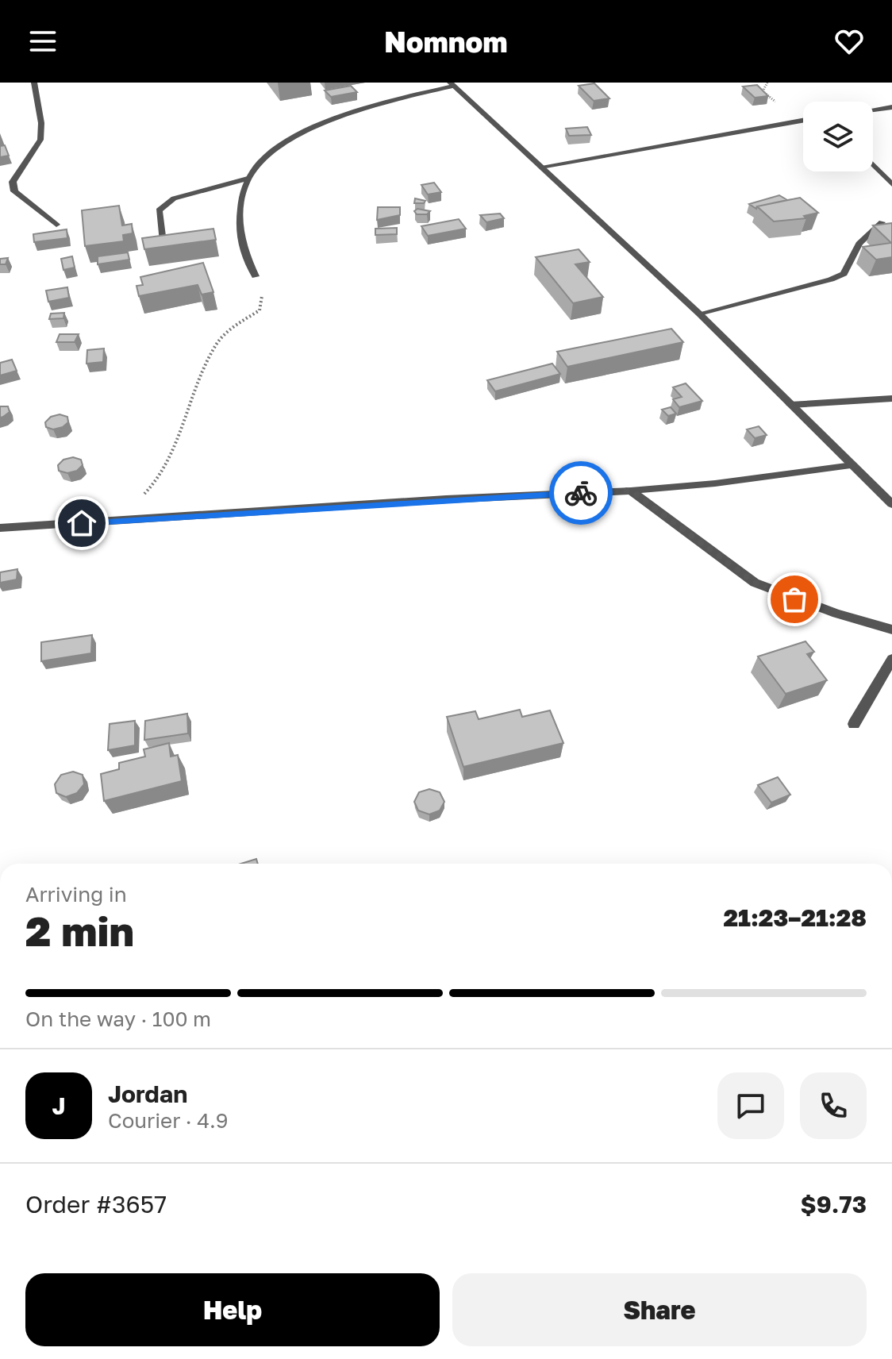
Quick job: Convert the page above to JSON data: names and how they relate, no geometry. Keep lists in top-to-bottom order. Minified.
{"page":{"header":"Nomnom","heading":["2 min","Arriving in","21:23–21:28"],"panel":["Jordan","Courier · 4.9","Order #3657","$9.73"],"bar":"On the way · 100 m","round":"J","buttons":["Help","Share"]}}
